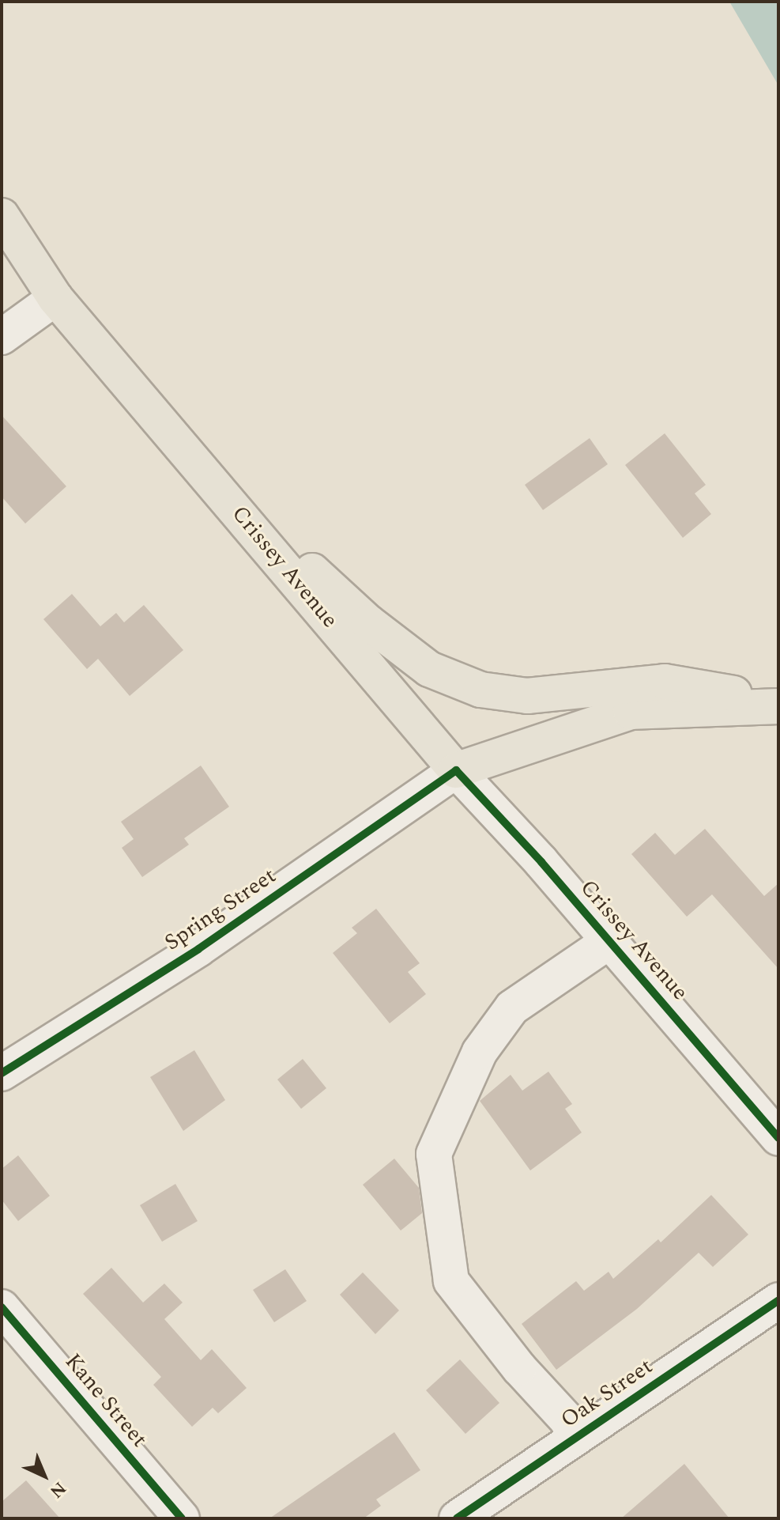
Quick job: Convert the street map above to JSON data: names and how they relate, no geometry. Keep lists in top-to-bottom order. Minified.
{"streets":{"main road":["Crissey Avenue"],"street":["Spring Street","Oak Street","Kane Street"]},"crossings":[["Crissey Avenue","Spring Street"]],"north":"bottom right"}
